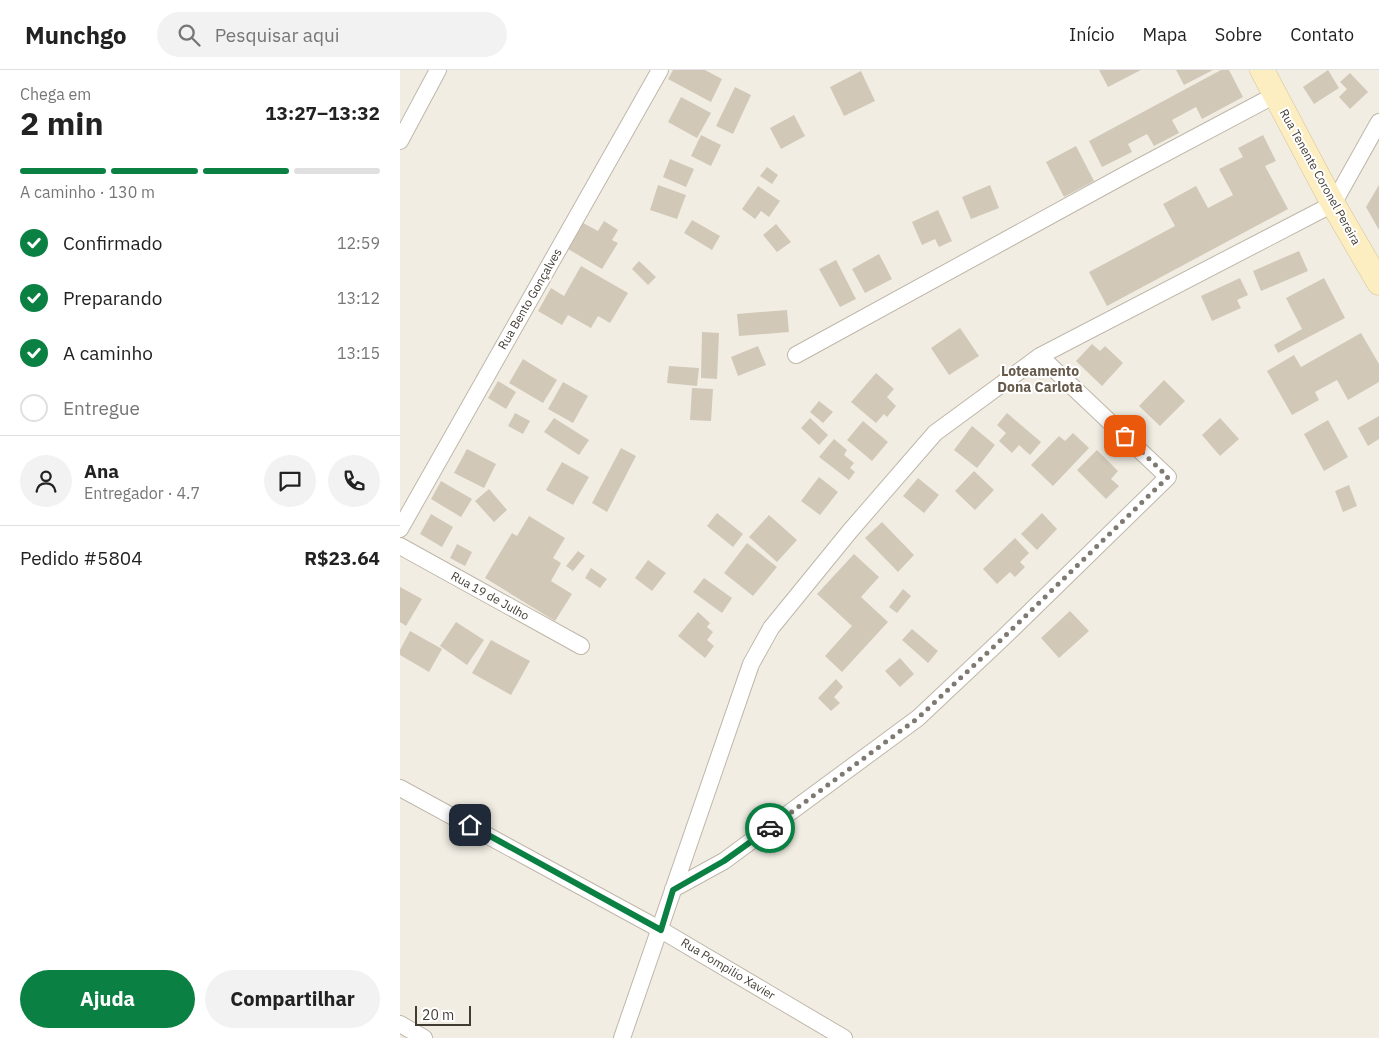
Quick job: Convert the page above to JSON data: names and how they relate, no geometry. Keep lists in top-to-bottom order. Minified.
{"streets":{"main road":["Rua Tenente Coronel Pereira"],"street":["Rua Bento Gonçalves","Rua 19 de Julho","Rua Pompilio Xavier"]},"districts":["Loteamento Dona Carlota"],"scale_bar":"20 m","page":{"header":"Munchgo","search":"Pesquisar aqui","nav":["Início","Mapa","Sobre","Contato"],"heading":["2 min","Chega em","13:27–13:32"],"panel":["Ana","Entregador · 4.7","Pedido #5804","R$23.64"],"bar":"A caminho · 130 m","list":[["Confirmado","12:59"],["Preparando","13:12"],["A caminho","13:15"],"Entregue"],"buttons":["Ajuda","Compartilhar"],"scale":"20 m"}}
